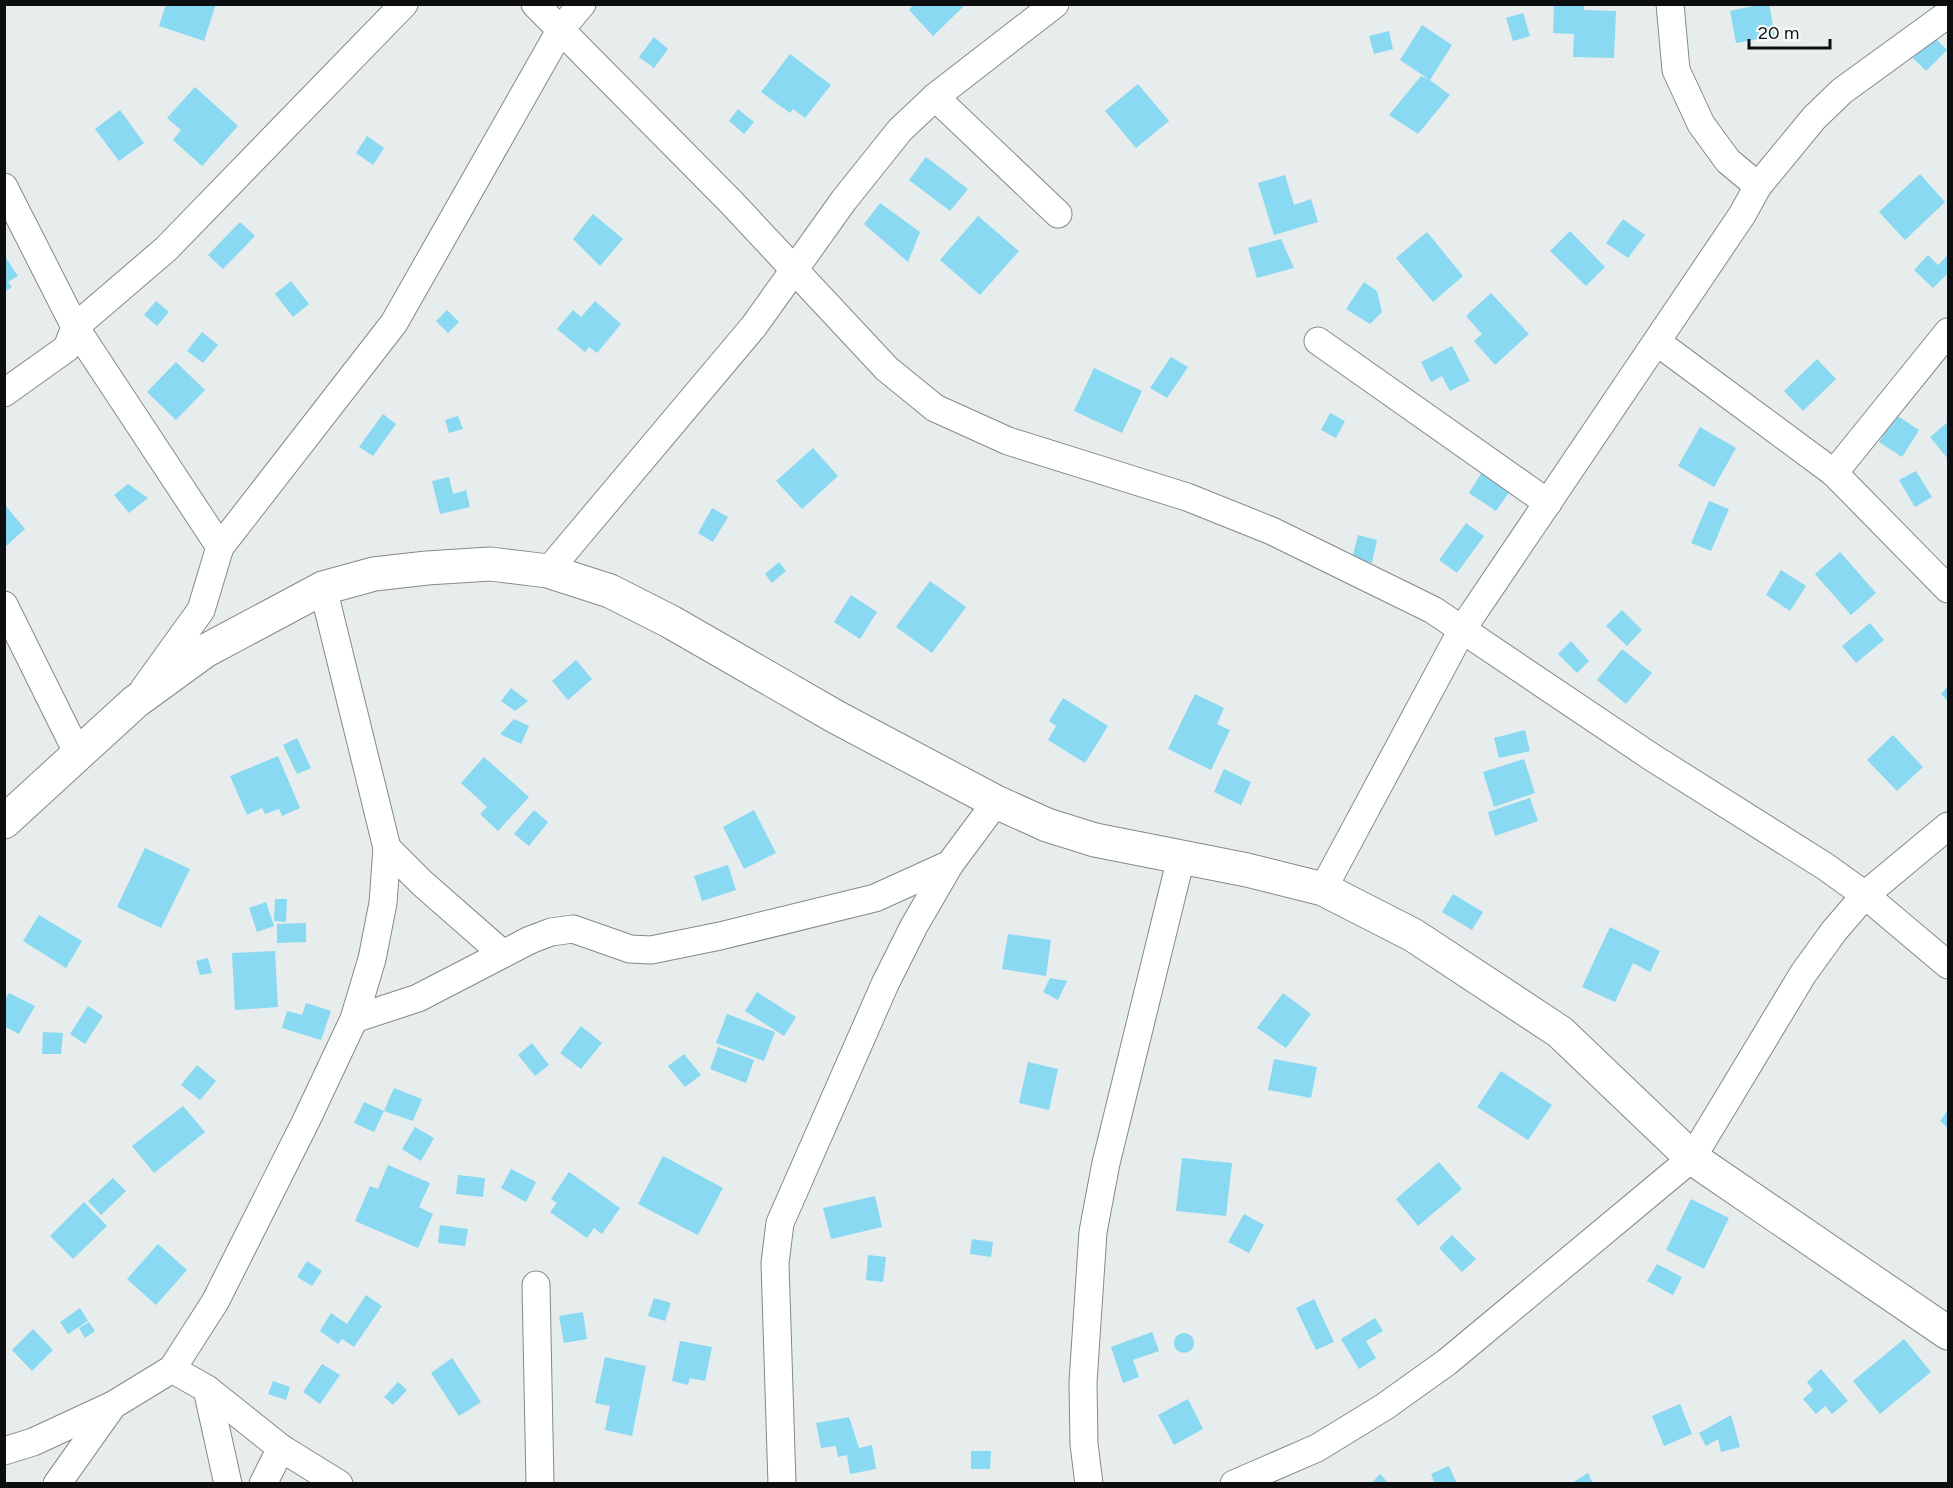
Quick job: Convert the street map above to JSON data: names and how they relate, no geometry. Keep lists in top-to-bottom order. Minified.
{"scale_bar":"20 m"}
